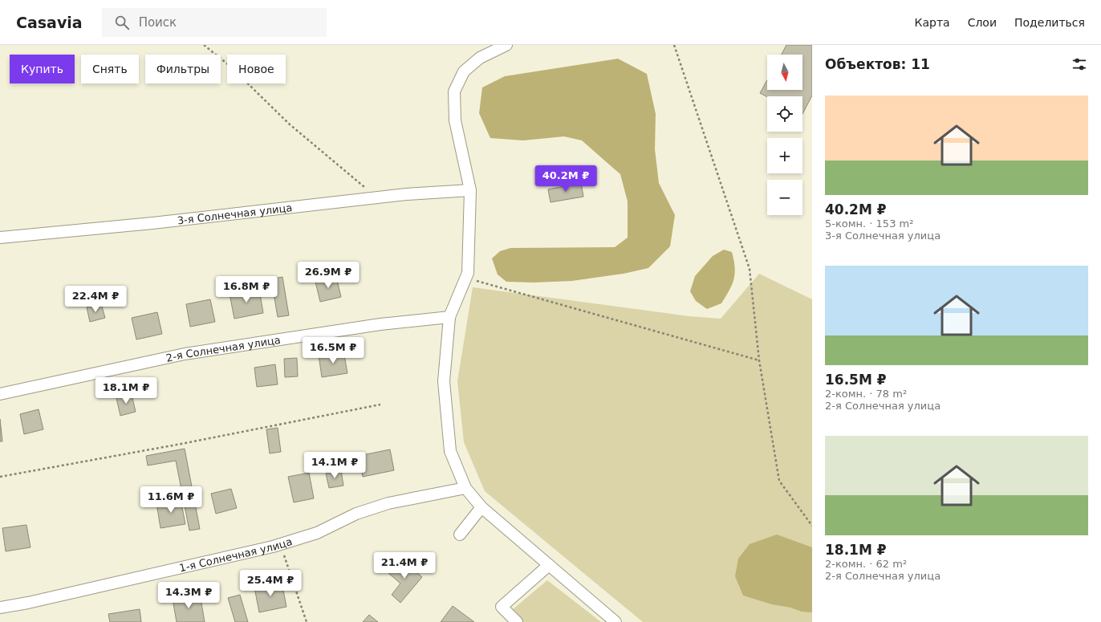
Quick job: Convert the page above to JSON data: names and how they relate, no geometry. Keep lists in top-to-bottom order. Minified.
{"streets":{"street":["3-я Солнечная улица","2-я Солнечная улица","1-я Солнечная улица"]},"north":"bottom","page":{"header":"Casavia","search":"Поиск","nav":["Карта","Слои","Поделиться"],"heading":"Объектов: 11","map_buttons":["+","−"],"chip":["Купить","Снять","Фильтры","Новое"],"list":[{"name":"40.2M ₽","note":"5-комн. · 153 m² · 3-я Солнечная улица"},{"name":"16.5M ₽","note":"2-комн. · 78 m² · 2-я Солнечная улица"},{"name":"18.1M ₽","note":"2-комн. · 62 m² · 2-я Солнечная улица"}],"price":["40.2M ₽","26.9M ₽","16.8M ₽","22.4M ₽","16.5M ₽","18.1M ₽","14.1M ₽","11.6M ₽","21.4M ₽","25.4M ₽","14.3M ₽"]}}
